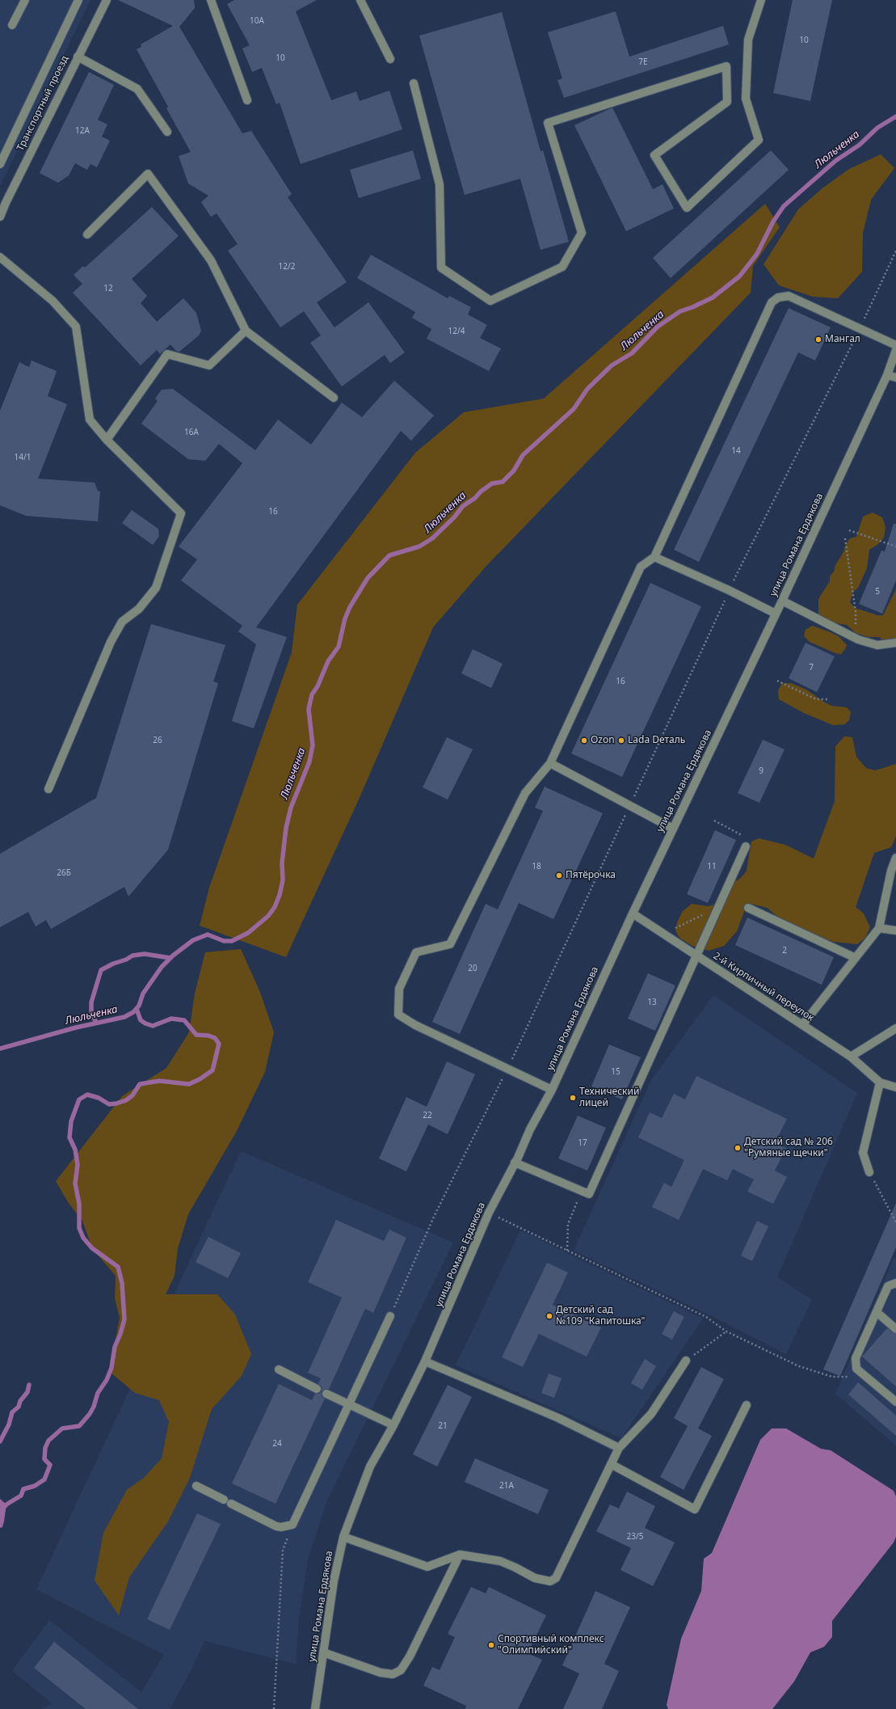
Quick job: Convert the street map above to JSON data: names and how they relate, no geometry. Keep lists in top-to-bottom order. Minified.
{"streets":{"street":["Транспортный проезд","улица Романа Ердякова","2-й Кирпичный переулок"]},"crossings":[["улица Романа Ердякова","2-й Кирпичный переулок"]],"water":["Люльченка"],"places":["Мангал","Ozon","Lada Dеталь","Пятёрочка","Технический лицей","Детский сад № 206 \"Румяные щечки\"","Детский сад №109 \"Капитошка\"","Спортивный комплекс \"Олимпийский\""],"house_numbers":["10А","10","10","7Е","12А","12/2","12","12/4","16А","14","14/1","16","5","7","16","26","9","18","11","26Б","2","20","13","15","22","17","21","24","21А","23/5"]}
